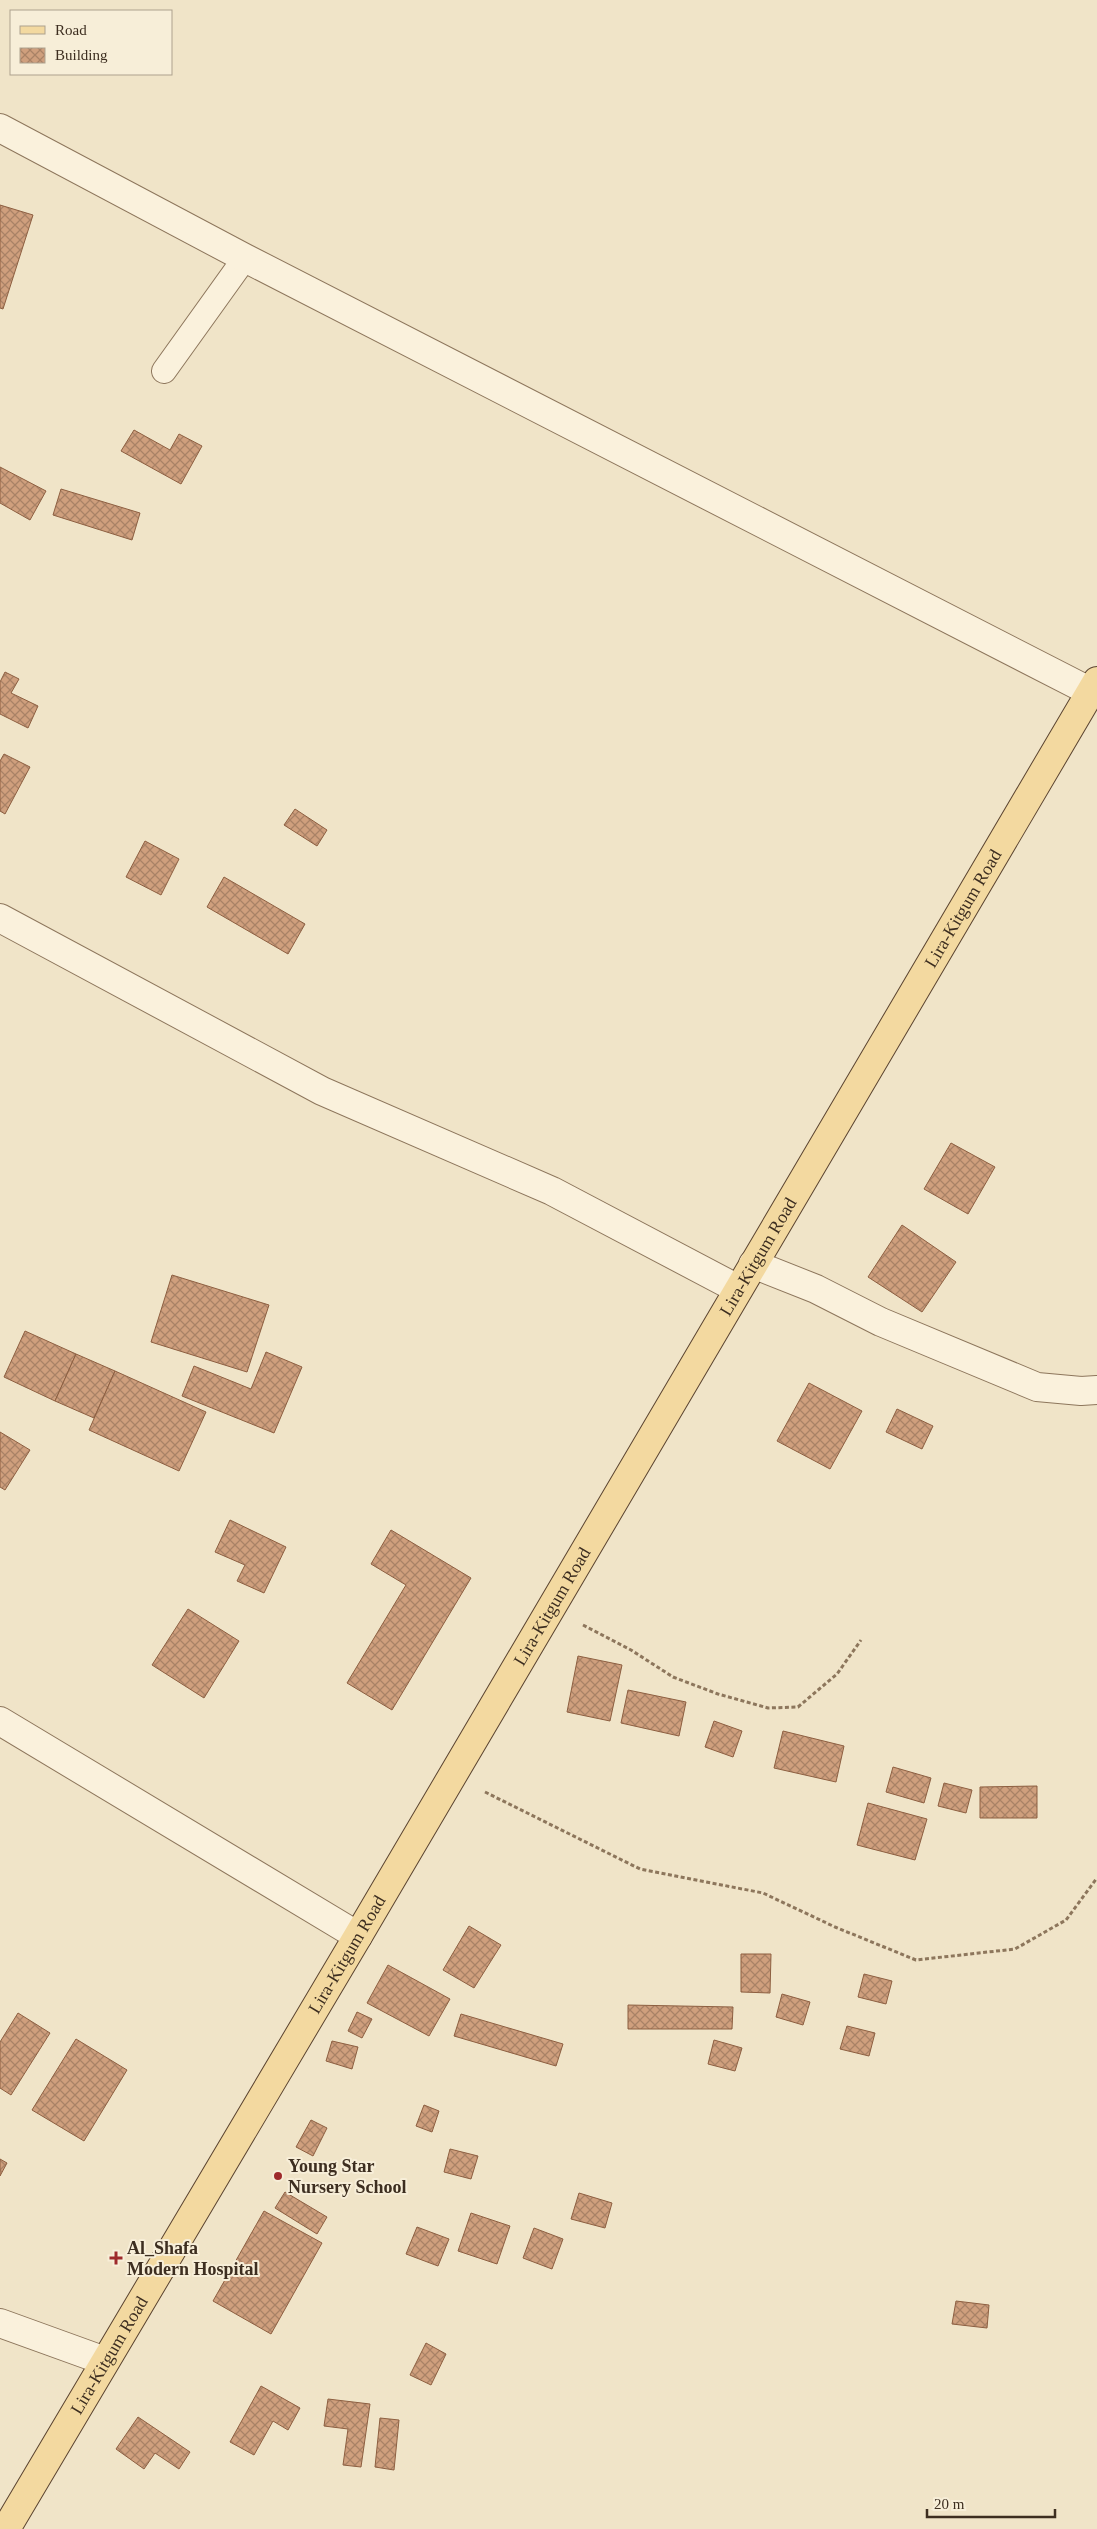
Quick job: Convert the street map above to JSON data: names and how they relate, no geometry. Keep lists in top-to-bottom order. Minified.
{"streets":{"main road":["Lira-Kitgum Road"]},"places":{"other":["Young Star Nursery School"],"health":["Al_Shafa Modern Hospital"]},"legend":["Road","Building"],"scale_bar":"20 m"}
